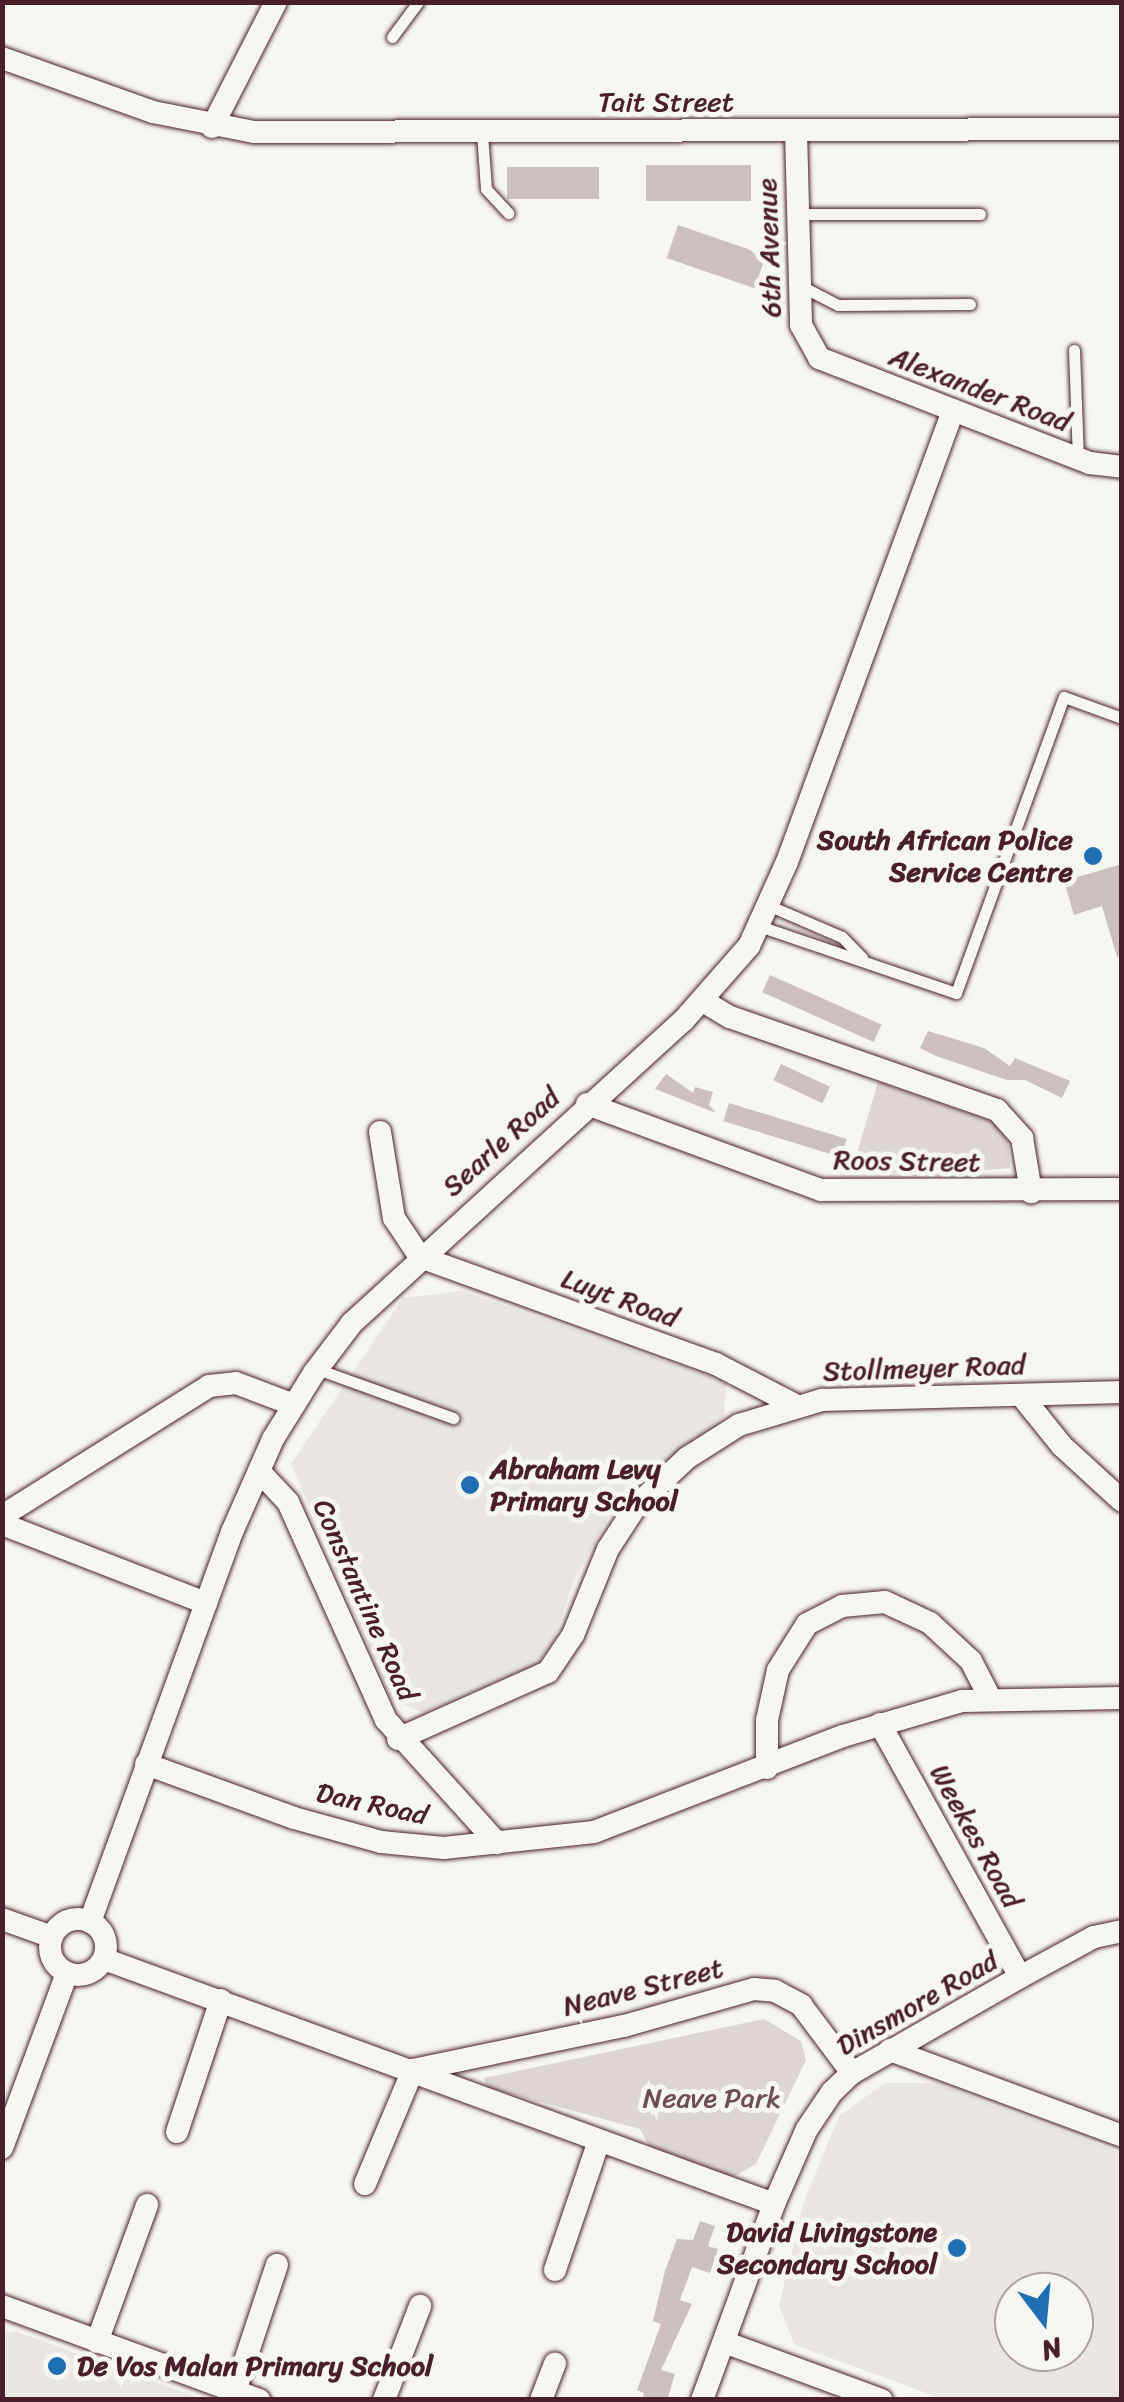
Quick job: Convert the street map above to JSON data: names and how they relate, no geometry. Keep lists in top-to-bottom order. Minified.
{"streets":{"street":["Tait Street","6th Avenue","Alexander Road","Searle Road","Roos Street","Luyt Road","Stollmeyer Road","Constantine Road","Dan Road","Weekes Road","Neave Street","Dinsmore Road"]},"crossings":[["Tait Street","6th Avenue"],["6th Avenue","Alexander Road"],["Alexander Road","Searle Road"],["Searle Road","Roos Street"],["Searle Road","Luyt Road"],["Searle Road","Constantine Road"],["Searle Road","Dan Road"],["Luyt Road","Stollmeyer Road"],["Stollmeyer Road","Constantine Road"],["Constantine Road","Dan Road"],["Weekes Road","Dinsmore Road"],["Neave Street","Dinsmore Road"]],"parks":["Neave Park"],"places":["South African Police Service Centre","Abraham Levy Primary School","David Livingstone Secondary School","De Vos Malan Primary School"],"north":"bottom"}
